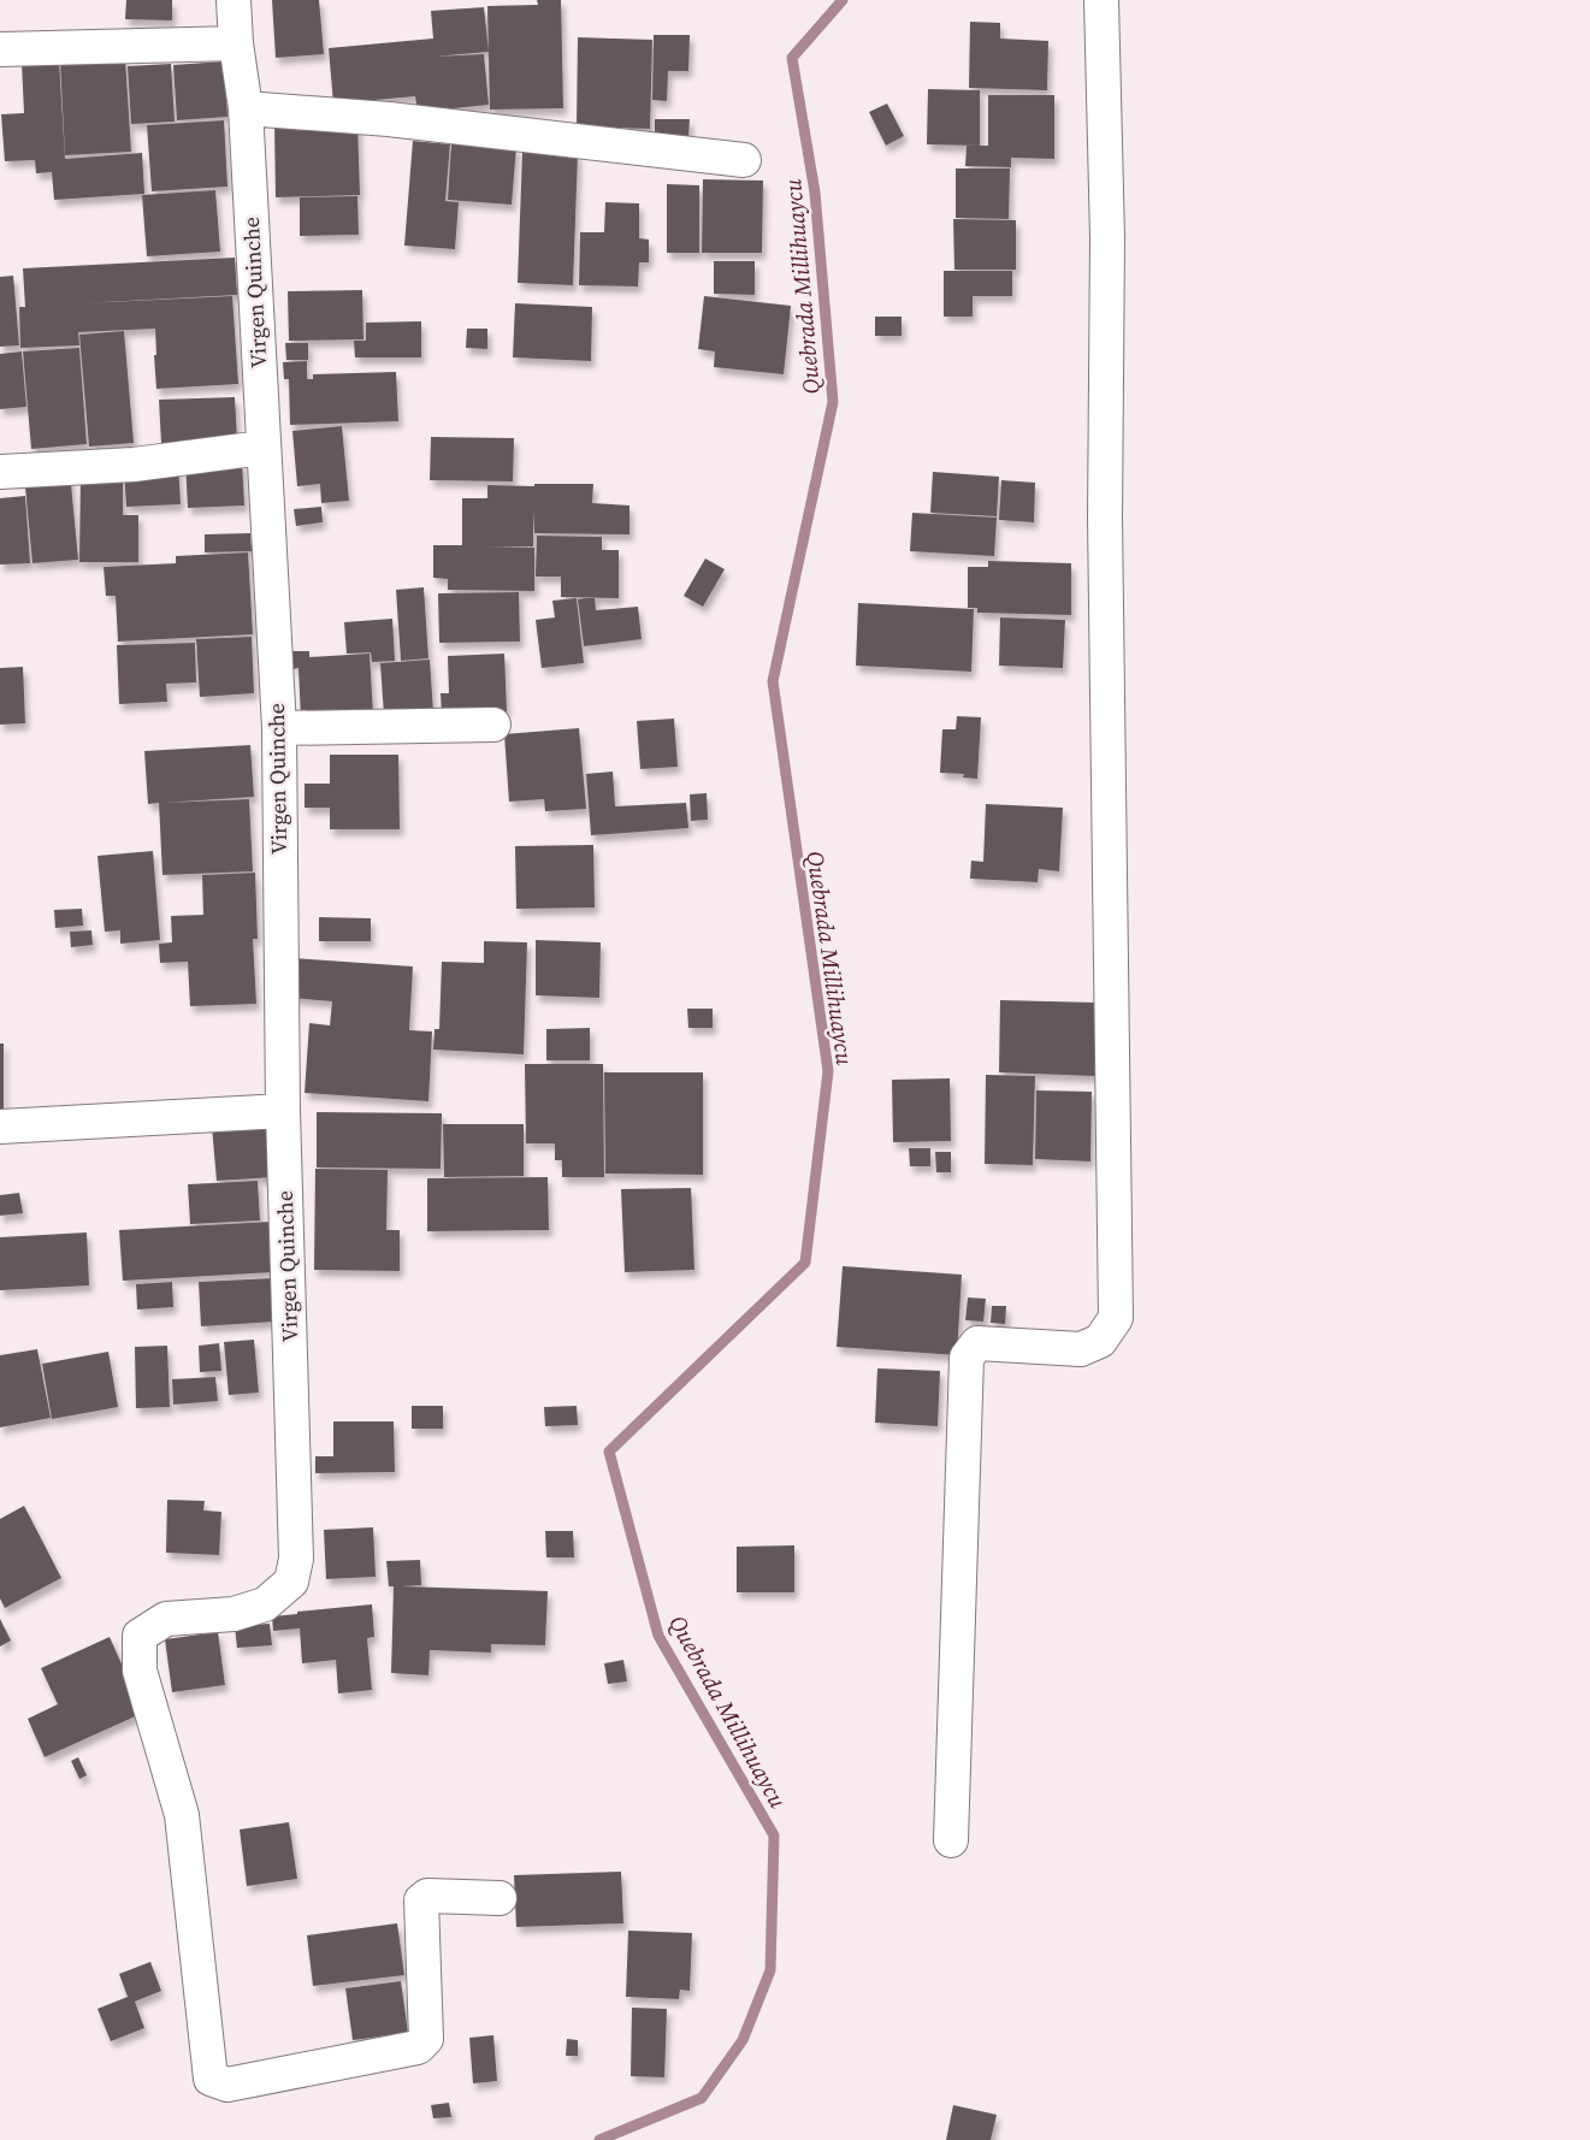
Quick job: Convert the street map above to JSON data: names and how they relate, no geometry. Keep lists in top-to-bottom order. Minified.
{"streets":{"street":["Virgen Quinche"]},"water":["Quebrada Millihuaycu"]}
